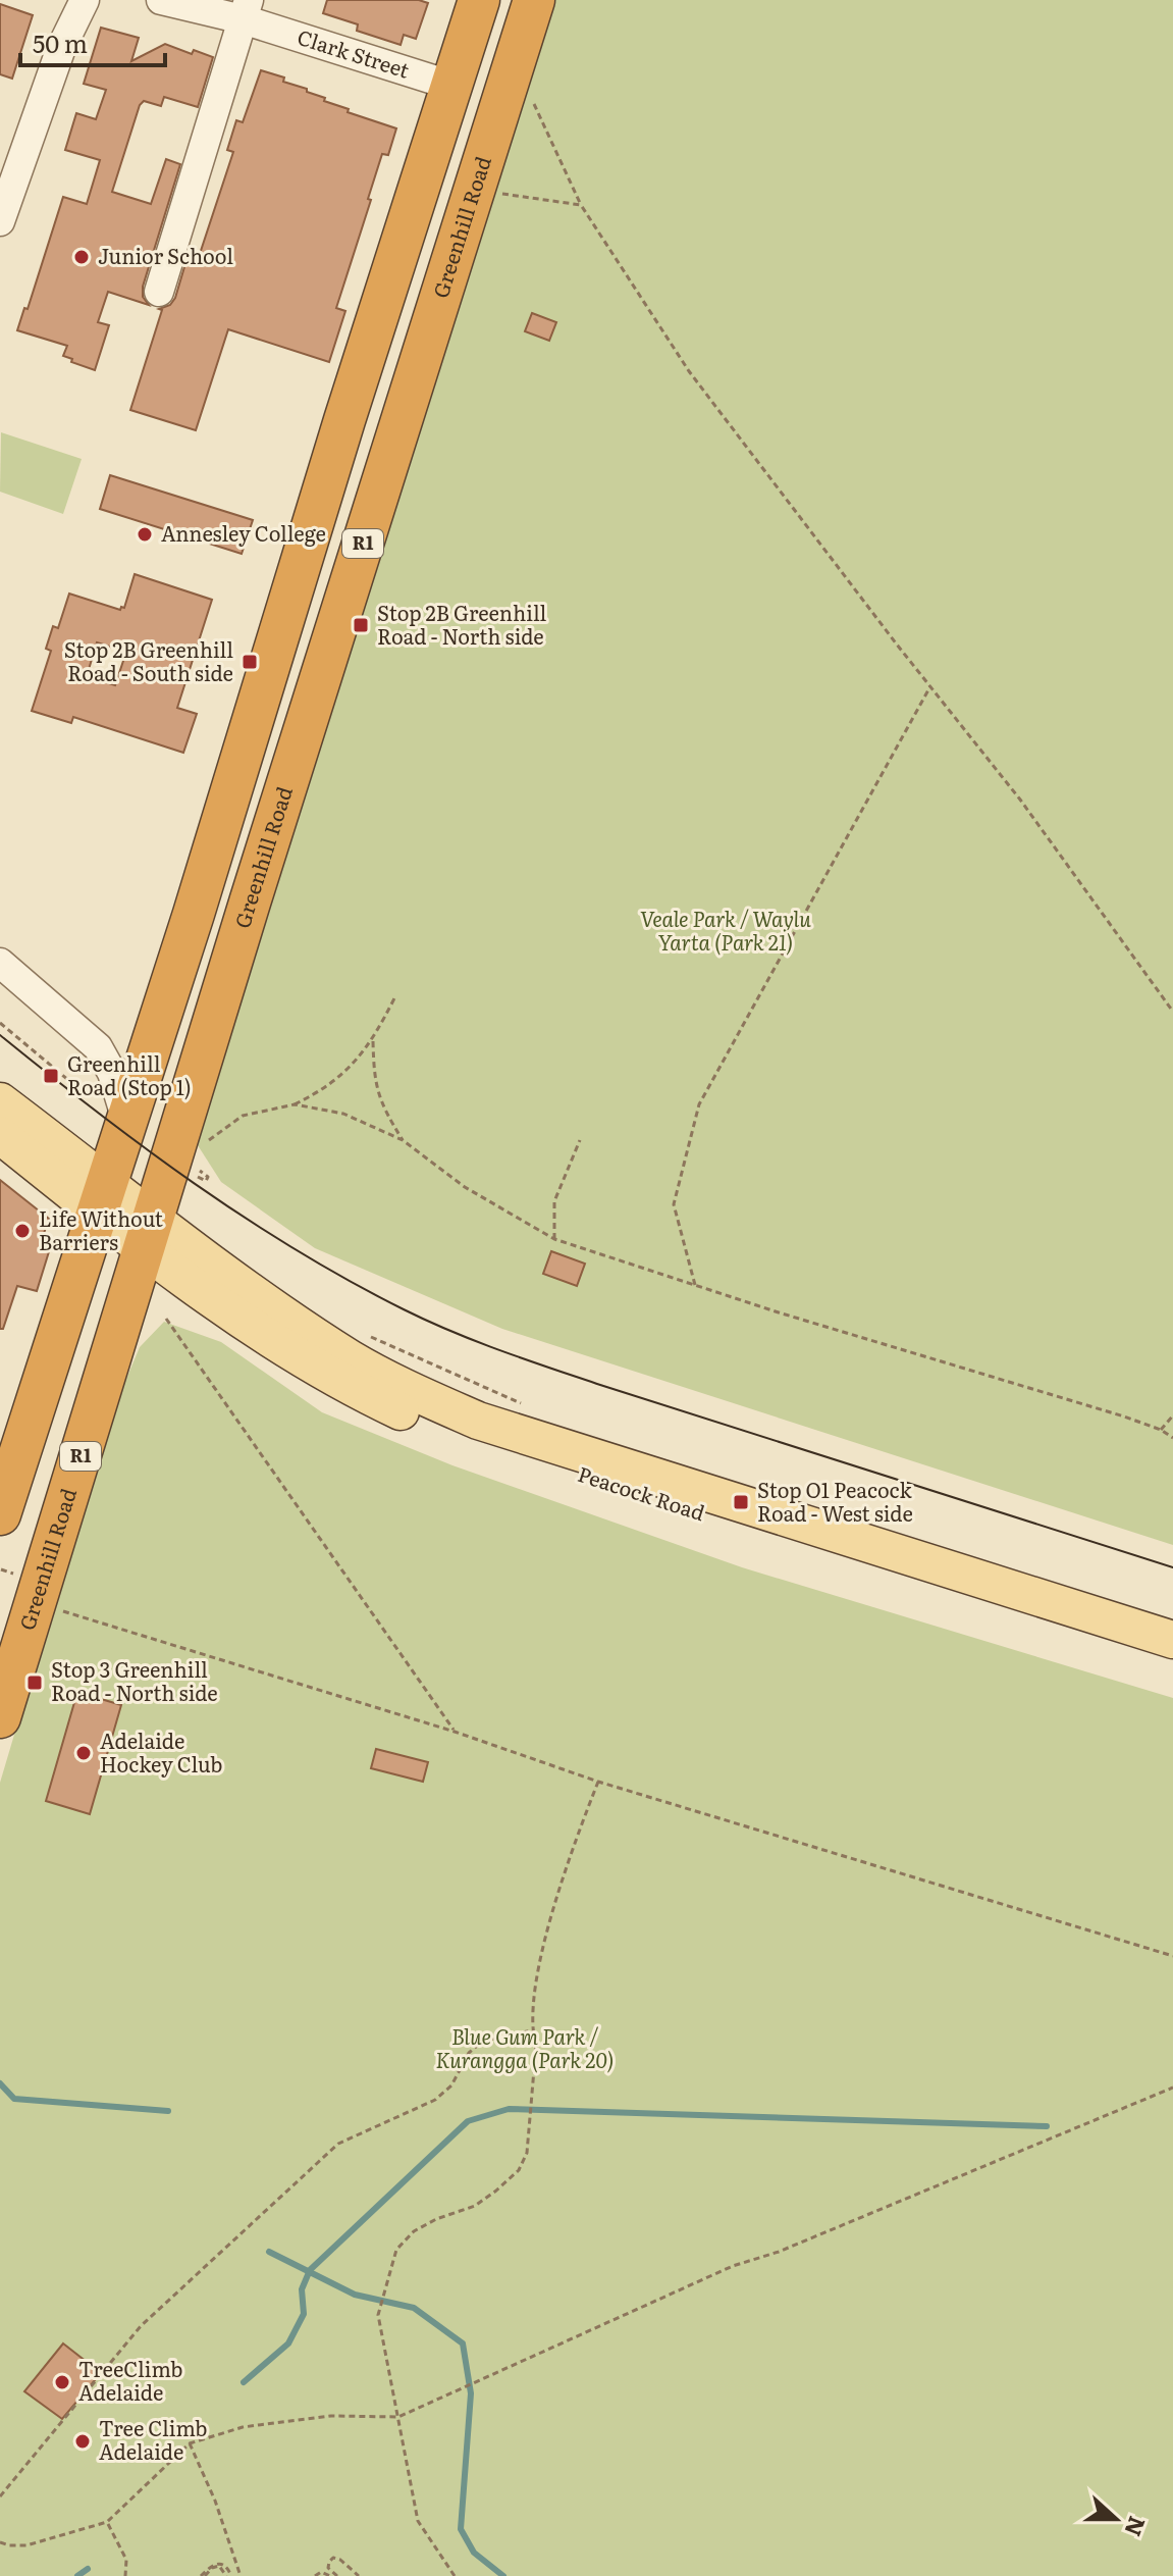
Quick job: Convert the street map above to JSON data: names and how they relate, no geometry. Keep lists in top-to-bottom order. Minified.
{"streets":{"highway":["Greenhill Road","R1"],"main road":["Peacock Road"],"street":["Clark Street"]},"crossings":[["Clark Street","R1"],["Greenhill Road","Peacock Road"]],"parks":["Veale Park / Waylu Yarta (Park 21)","Blue Gum Park / Kurangga (Park 20)"],"places":{"other":["Junior School","Annesley College","Life Without Barriers","Adelaide Hockey Club","TreeClimb Adelaide","Tree Climb Adelaide"],"transit":["Stop 2B Greenhill Road - North side","Stop 2B Greenhill Road - South side","Greenhill Road (Stop 1)","Stop O1 Peacock Road - West side","Stop 3 Greenhill Road - North side"]},"scale_bar":"50 m","north":"right"}
